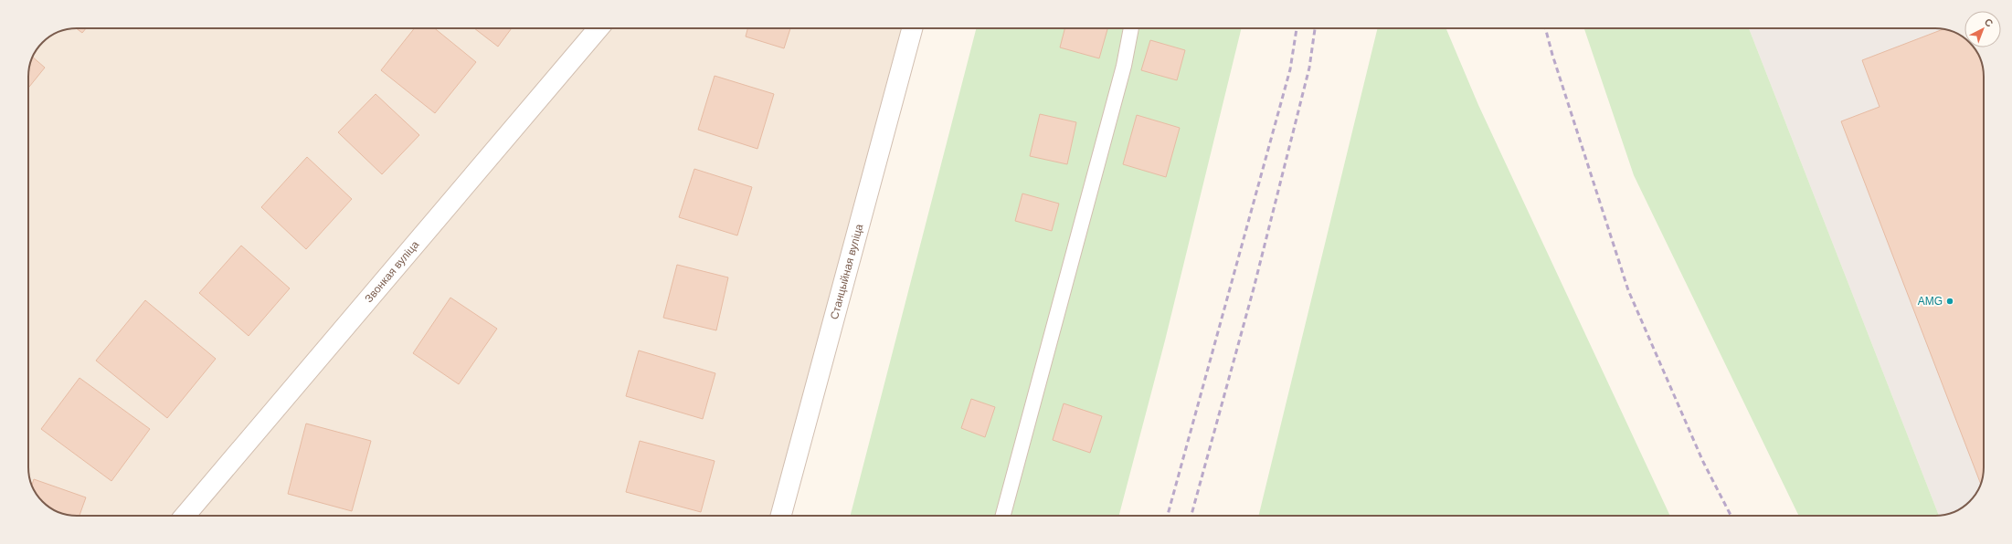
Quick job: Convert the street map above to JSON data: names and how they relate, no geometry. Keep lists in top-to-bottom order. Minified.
{"streets":{"street":["Звонкая вуліца","Станцыйная вуліца"]},"places":["AMG"],"north":"top right"}
